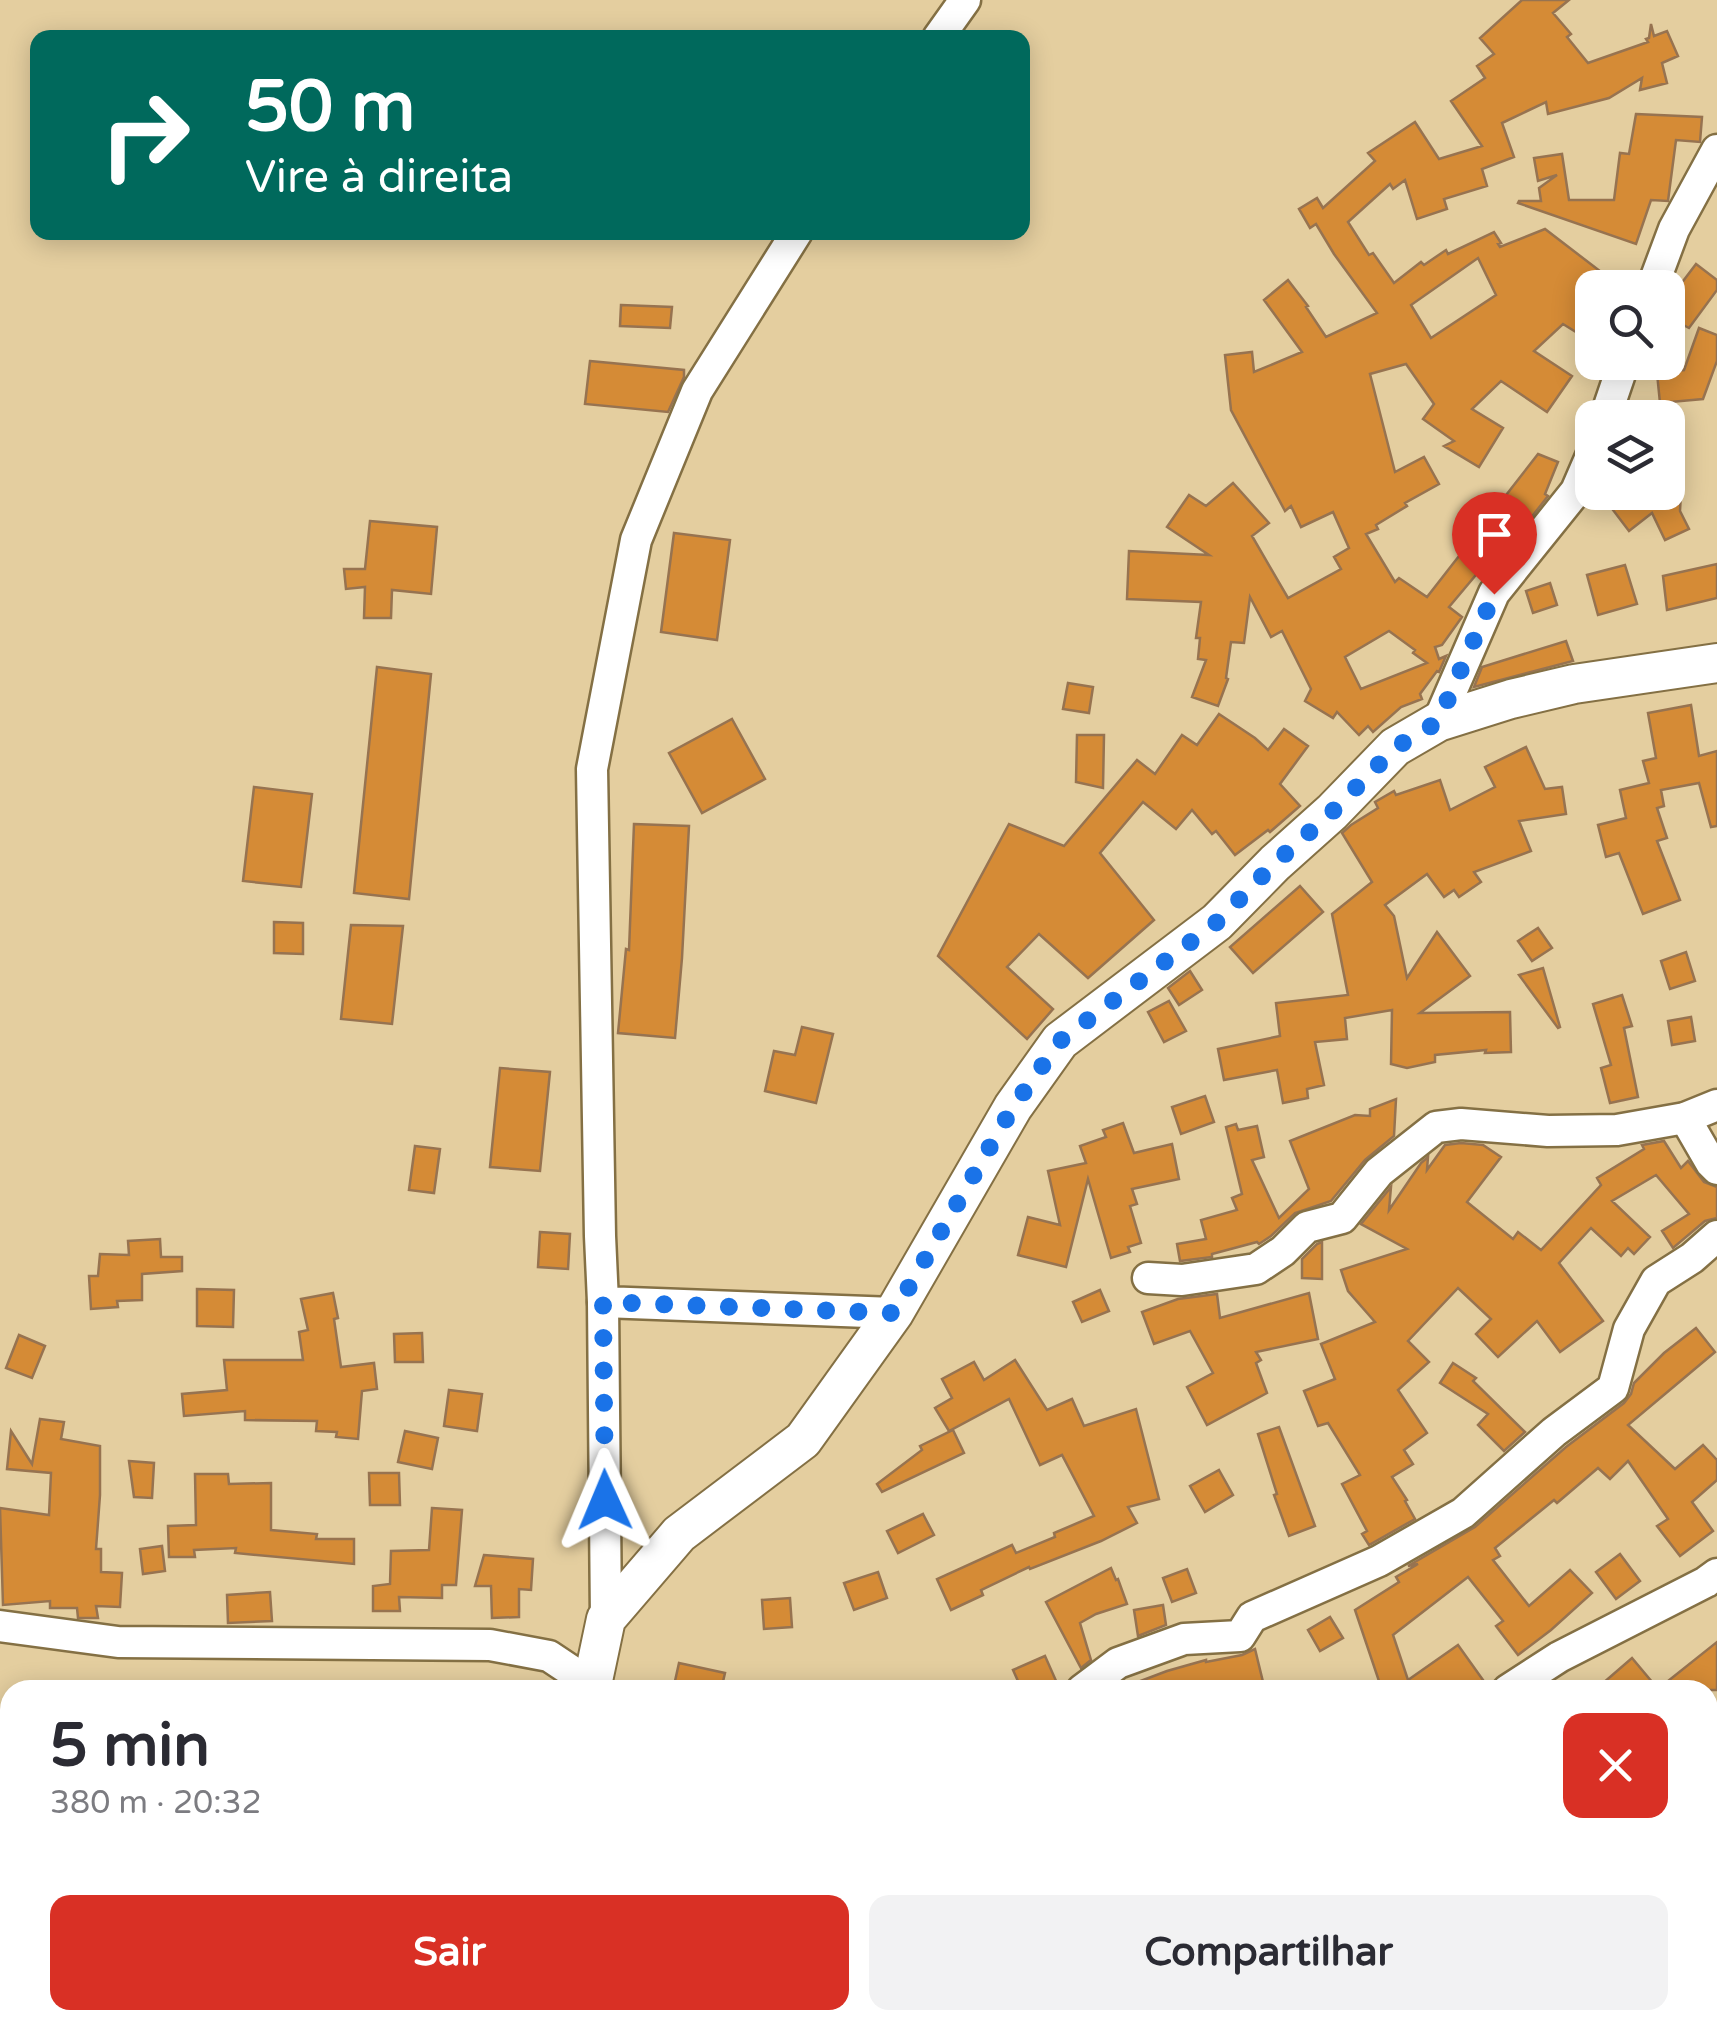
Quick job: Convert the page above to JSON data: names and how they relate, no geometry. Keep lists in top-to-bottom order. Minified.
{"page":{"turn":["50 m","Vire à direita"],"heading":["5 min","380 m · 20:32"],"buttons":["Sair","Compartilhar"]}}
